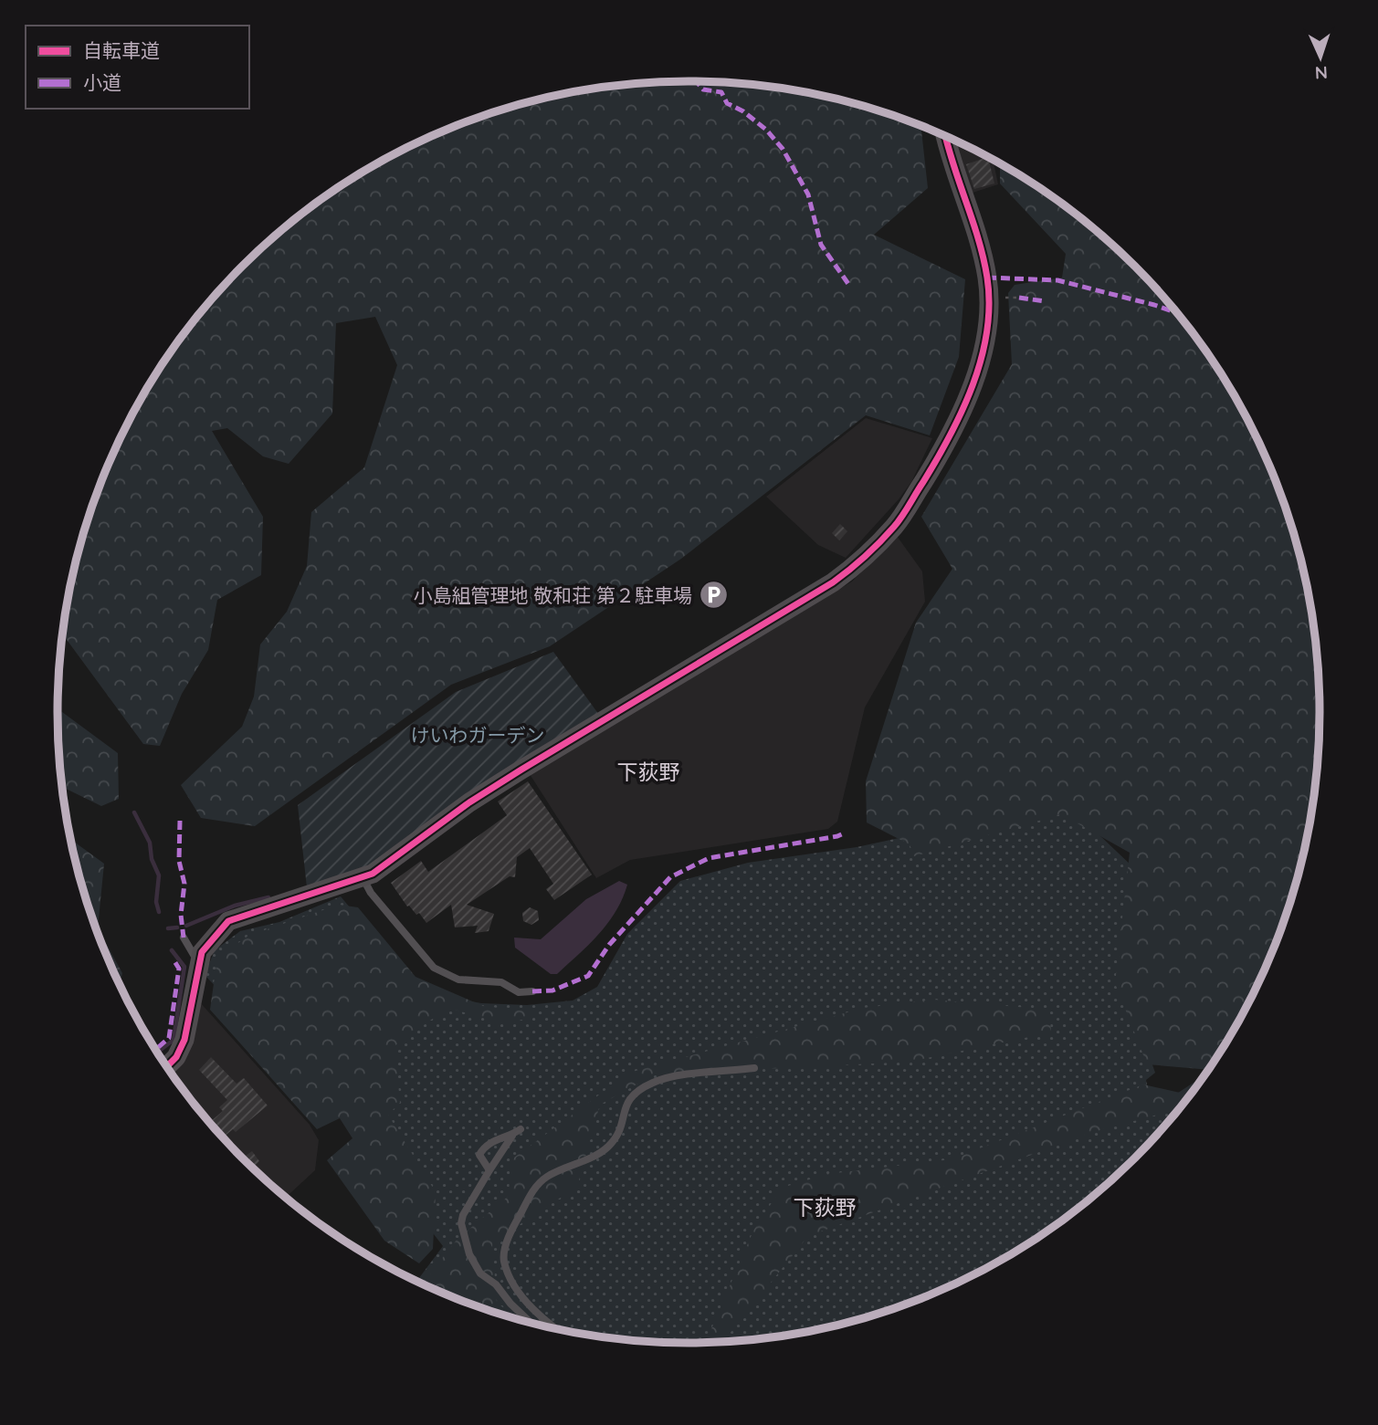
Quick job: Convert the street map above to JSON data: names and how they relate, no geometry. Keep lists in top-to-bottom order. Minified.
{"districts":["下荻野","下荻野"],"parks":["けいわガーデン"],"places":{"parking":["小島組管理地 敬和荘 第２駐車場"]},"legend":["自転車道","小道"],"north":"bottom"}
